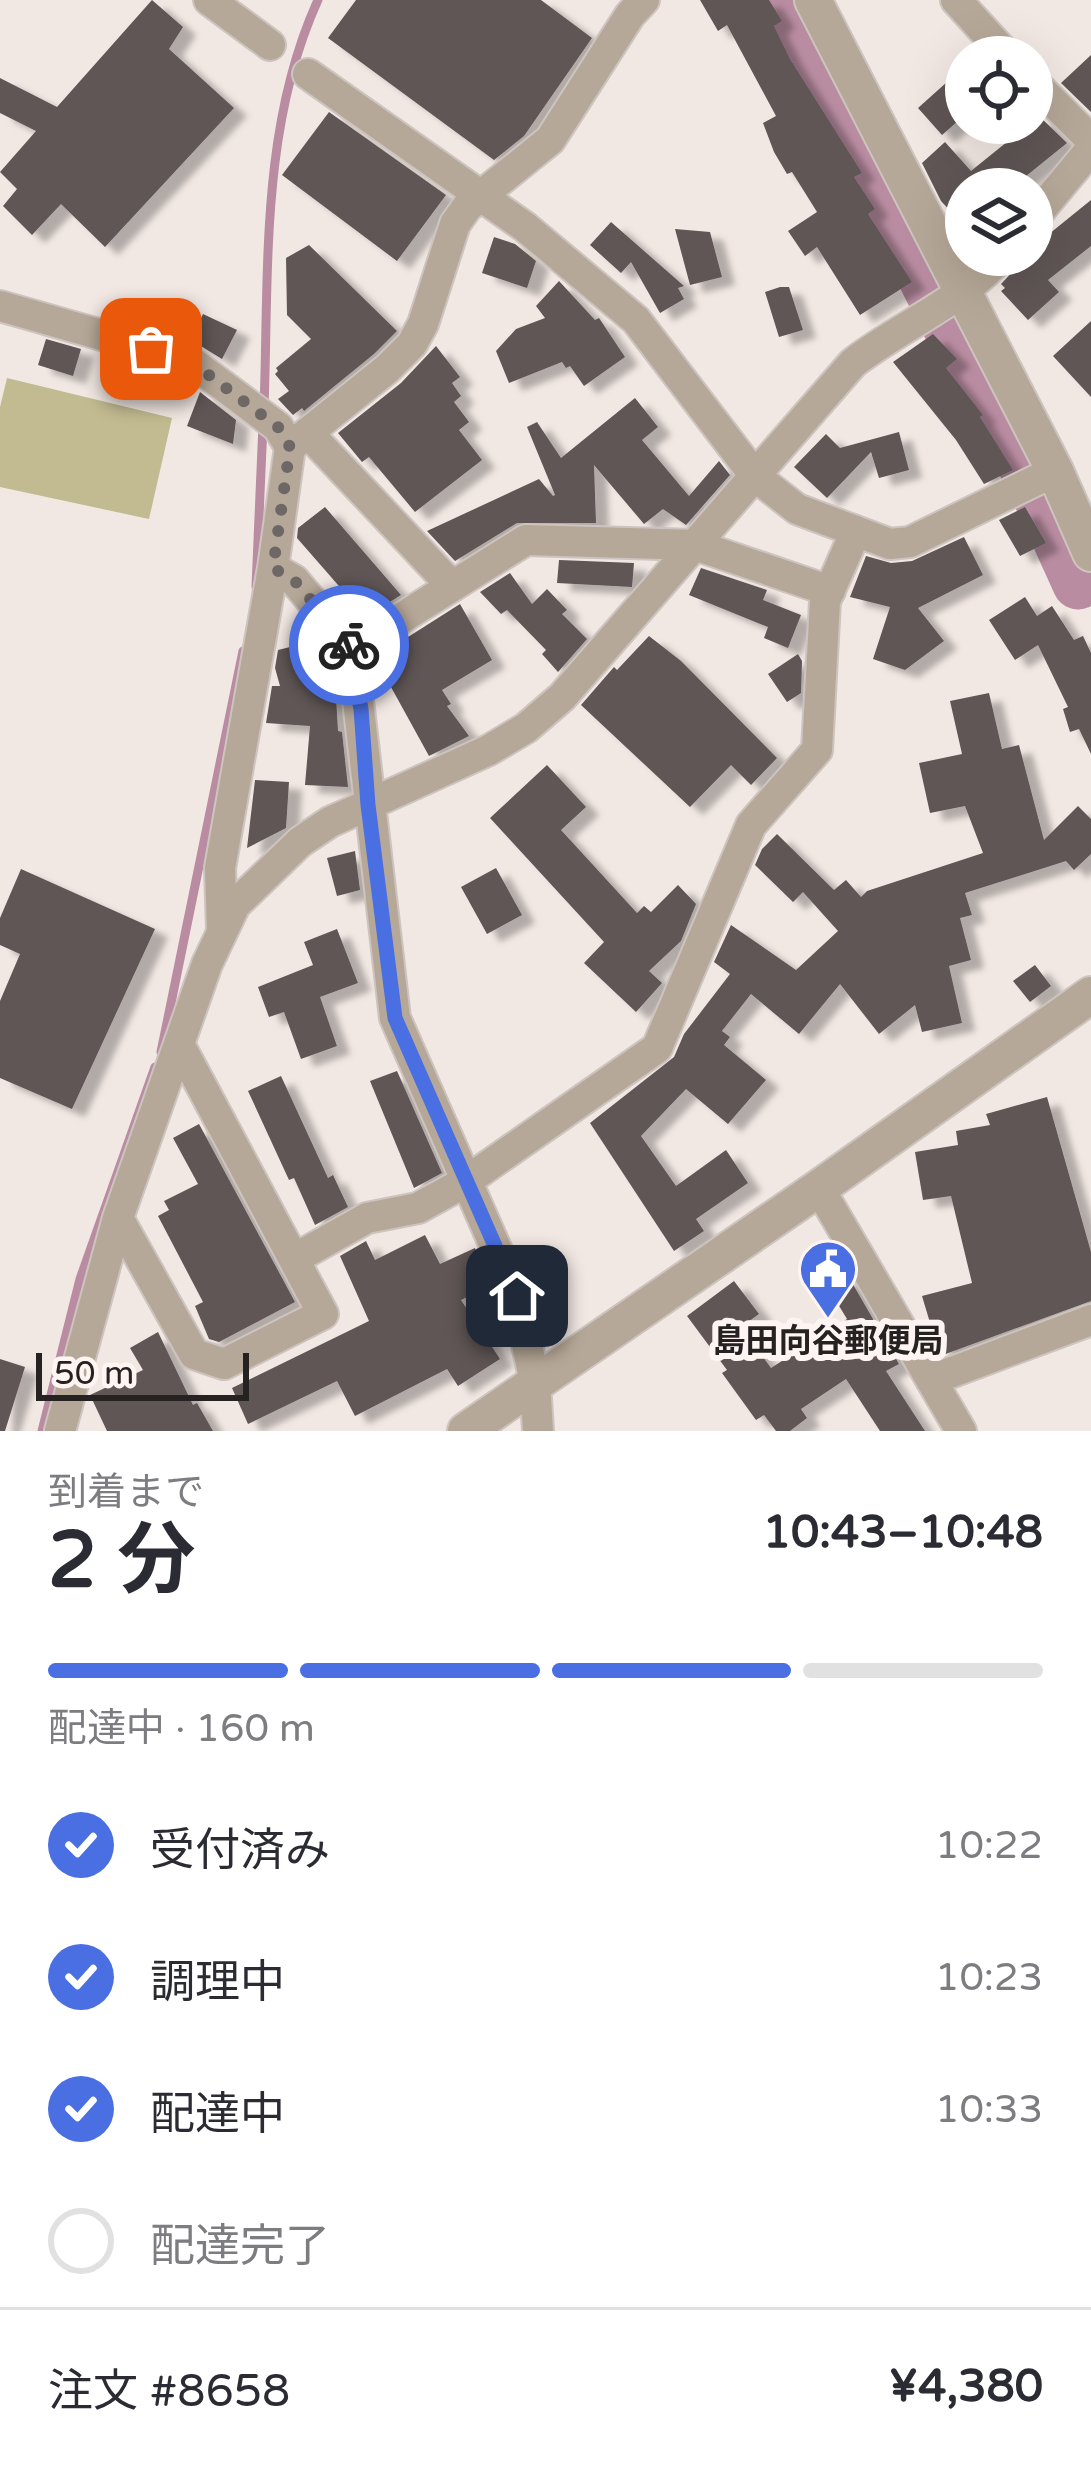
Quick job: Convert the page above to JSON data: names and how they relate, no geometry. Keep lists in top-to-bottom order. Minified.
{"places":{"public building":["島田向谷郵便局"]},"scale_bar":"50 m","page":{"scale":"50 m","heading":["2 分","到着まで","10:43–10:48"],"panel":["注文 #8658","¥4,380"],"bar":"配達中 · 160 m","list":[["受付済み","10:22"],["調理中","10:23"],["配達中","10:33"],"配達完了"]}}
